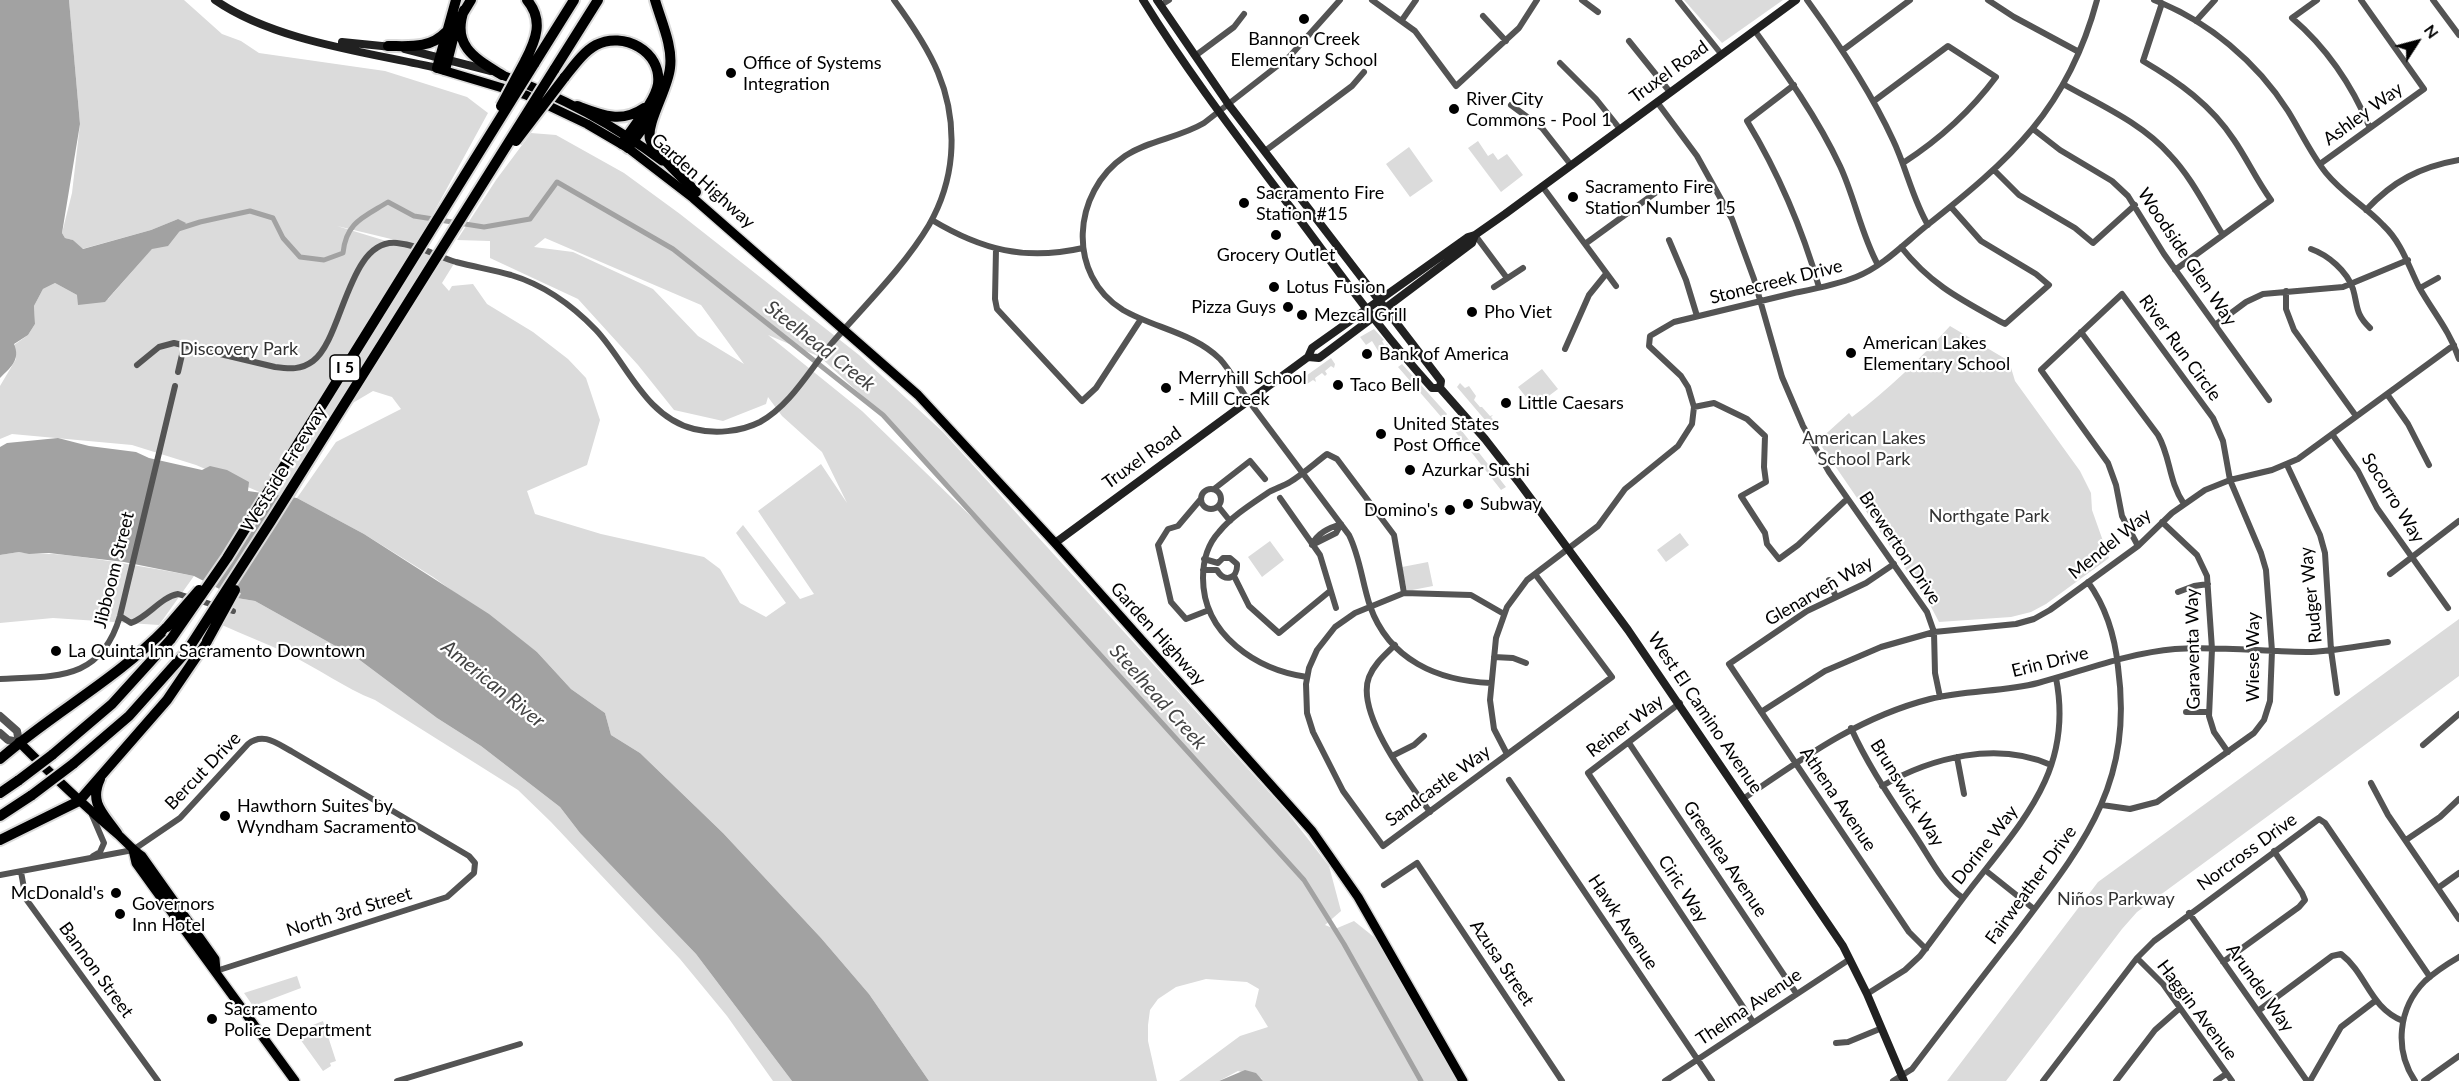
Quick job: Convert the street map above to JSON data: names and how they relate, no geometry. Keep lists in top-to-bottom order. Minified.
{"streets":{"highway":["I 5","Westside Freeway"],"main road":["Truxel Road","Garden Highway","West El Camino Avenue"],"street":["Ashley Way","Woodside Glen Way","Stonecreek Drive","River Run Circle","Socorro Way","Mendel Way","Brewerton Drive","Jibboom Street","Glenarven Way","Rudger Way","Garaventa Way","Wiese Way","Erin Drive","Reiner Way","Bercut Drive","Sandcastle Way","Brunswick Way","Athena Avenue","Dorine Way","Norcross Drive","Greenlea Avenue","Fairweather Drive","Ciric Way","North 3rd Street","Hawk Avenue","Azusa Street","Bannon Street","Arundel Way","Thelma Avenue","Haggin Avenue"]},"crossings":[["Truxel Road","Garden Highway"],["Truxel Road","Brewerton Drive"],["Truxel Road","West El Camino Avenue"],["Woodside Glen Way","Stonecreek Drive"],["Stonecreek Drive","Brewerton Drive"],["River Run Circle","Mendel Way"],["River Run Circle","Wiese Way"],["Socorro Way","Mendel Way"],["Mendel Way","Brewerton Drive"],["Mendel Way","Rudger Way"],["Mendel Way","Garaventa Way"],["Mendel Way","Wiese Way"],["Mendel Way","Athena Avenue"],["Mendel Way","Fairweather Drive"],["Brewerton Drive","Glenarven Way"],["Brewerton Drive","Erin Drive"],["Glenarven Way","Athena Avenue"],["Rudger Way","Erin Drive"],["Garaventa Way","Wiese Way"],["Garaventa Way","Erin Drive"],["Wiese Way","Erin Drive"],["Wiese Way","Fairweather Drive"],["Erin Drive","West El Camino Avenue"],["Erin Drive","Brunswick Way"],["Erin Drive","Athena Avenue"],["Erin Drive","Dorine Way"],["Erin Drive","Fairweather Drive"],["West El Camino Avenue","Reiner Way"],["West El Camino Avenue","Dorine Way"],["West El Camino Avenue","Fairweather Drive"],["West El Camino Avenue","Thelma Avenue"],["Reiner Way","Greenlea Avenue"],["Reiner Way","Ciric Way"],["Bercut Drive","North 3rd Street"],["Bercut Drive","Bannon Street"],["Brunswick Way","Dorine Way"],["Athena Avenue","Dorine Way"],["Norcross Drive","Arundel Way"],["Norcross Drive","Haggin Avenue"],["Greenlea Avenue","Thelma Avenue"],["Ciric Way","Thelma Avenue"],["Hawk Avenue","Thelma Avenue"]],"water":["Steelhead Creek","American River"],"parks":["Discovery Park","American Lakes School Park","Northgate Park","Niños Parkway"],"places":["Bannon Creek Elementary School","Office of Systems Integration","River City Commons - Pool 1","Sacramento Fire Station Number 15","Sacramento Fire Station #15","Grocery Outlet","Lotus Fusion","Pizza Guys","Pho Viet","Mezcal Grill","American Lakes Elementary School","Bank of America","Taco Bell","Merryhill School - Mill Creek","Little Caesars","United States Post Office","Azurkar Sushi","Subway","Domino's","La Quinta Inn Sacramento Downtown","Hawthorn Suites by Wyndham Sacramento","McDonald's","Governors Inn Hotel","Sacramento Police Department"],"north":"top right"}
